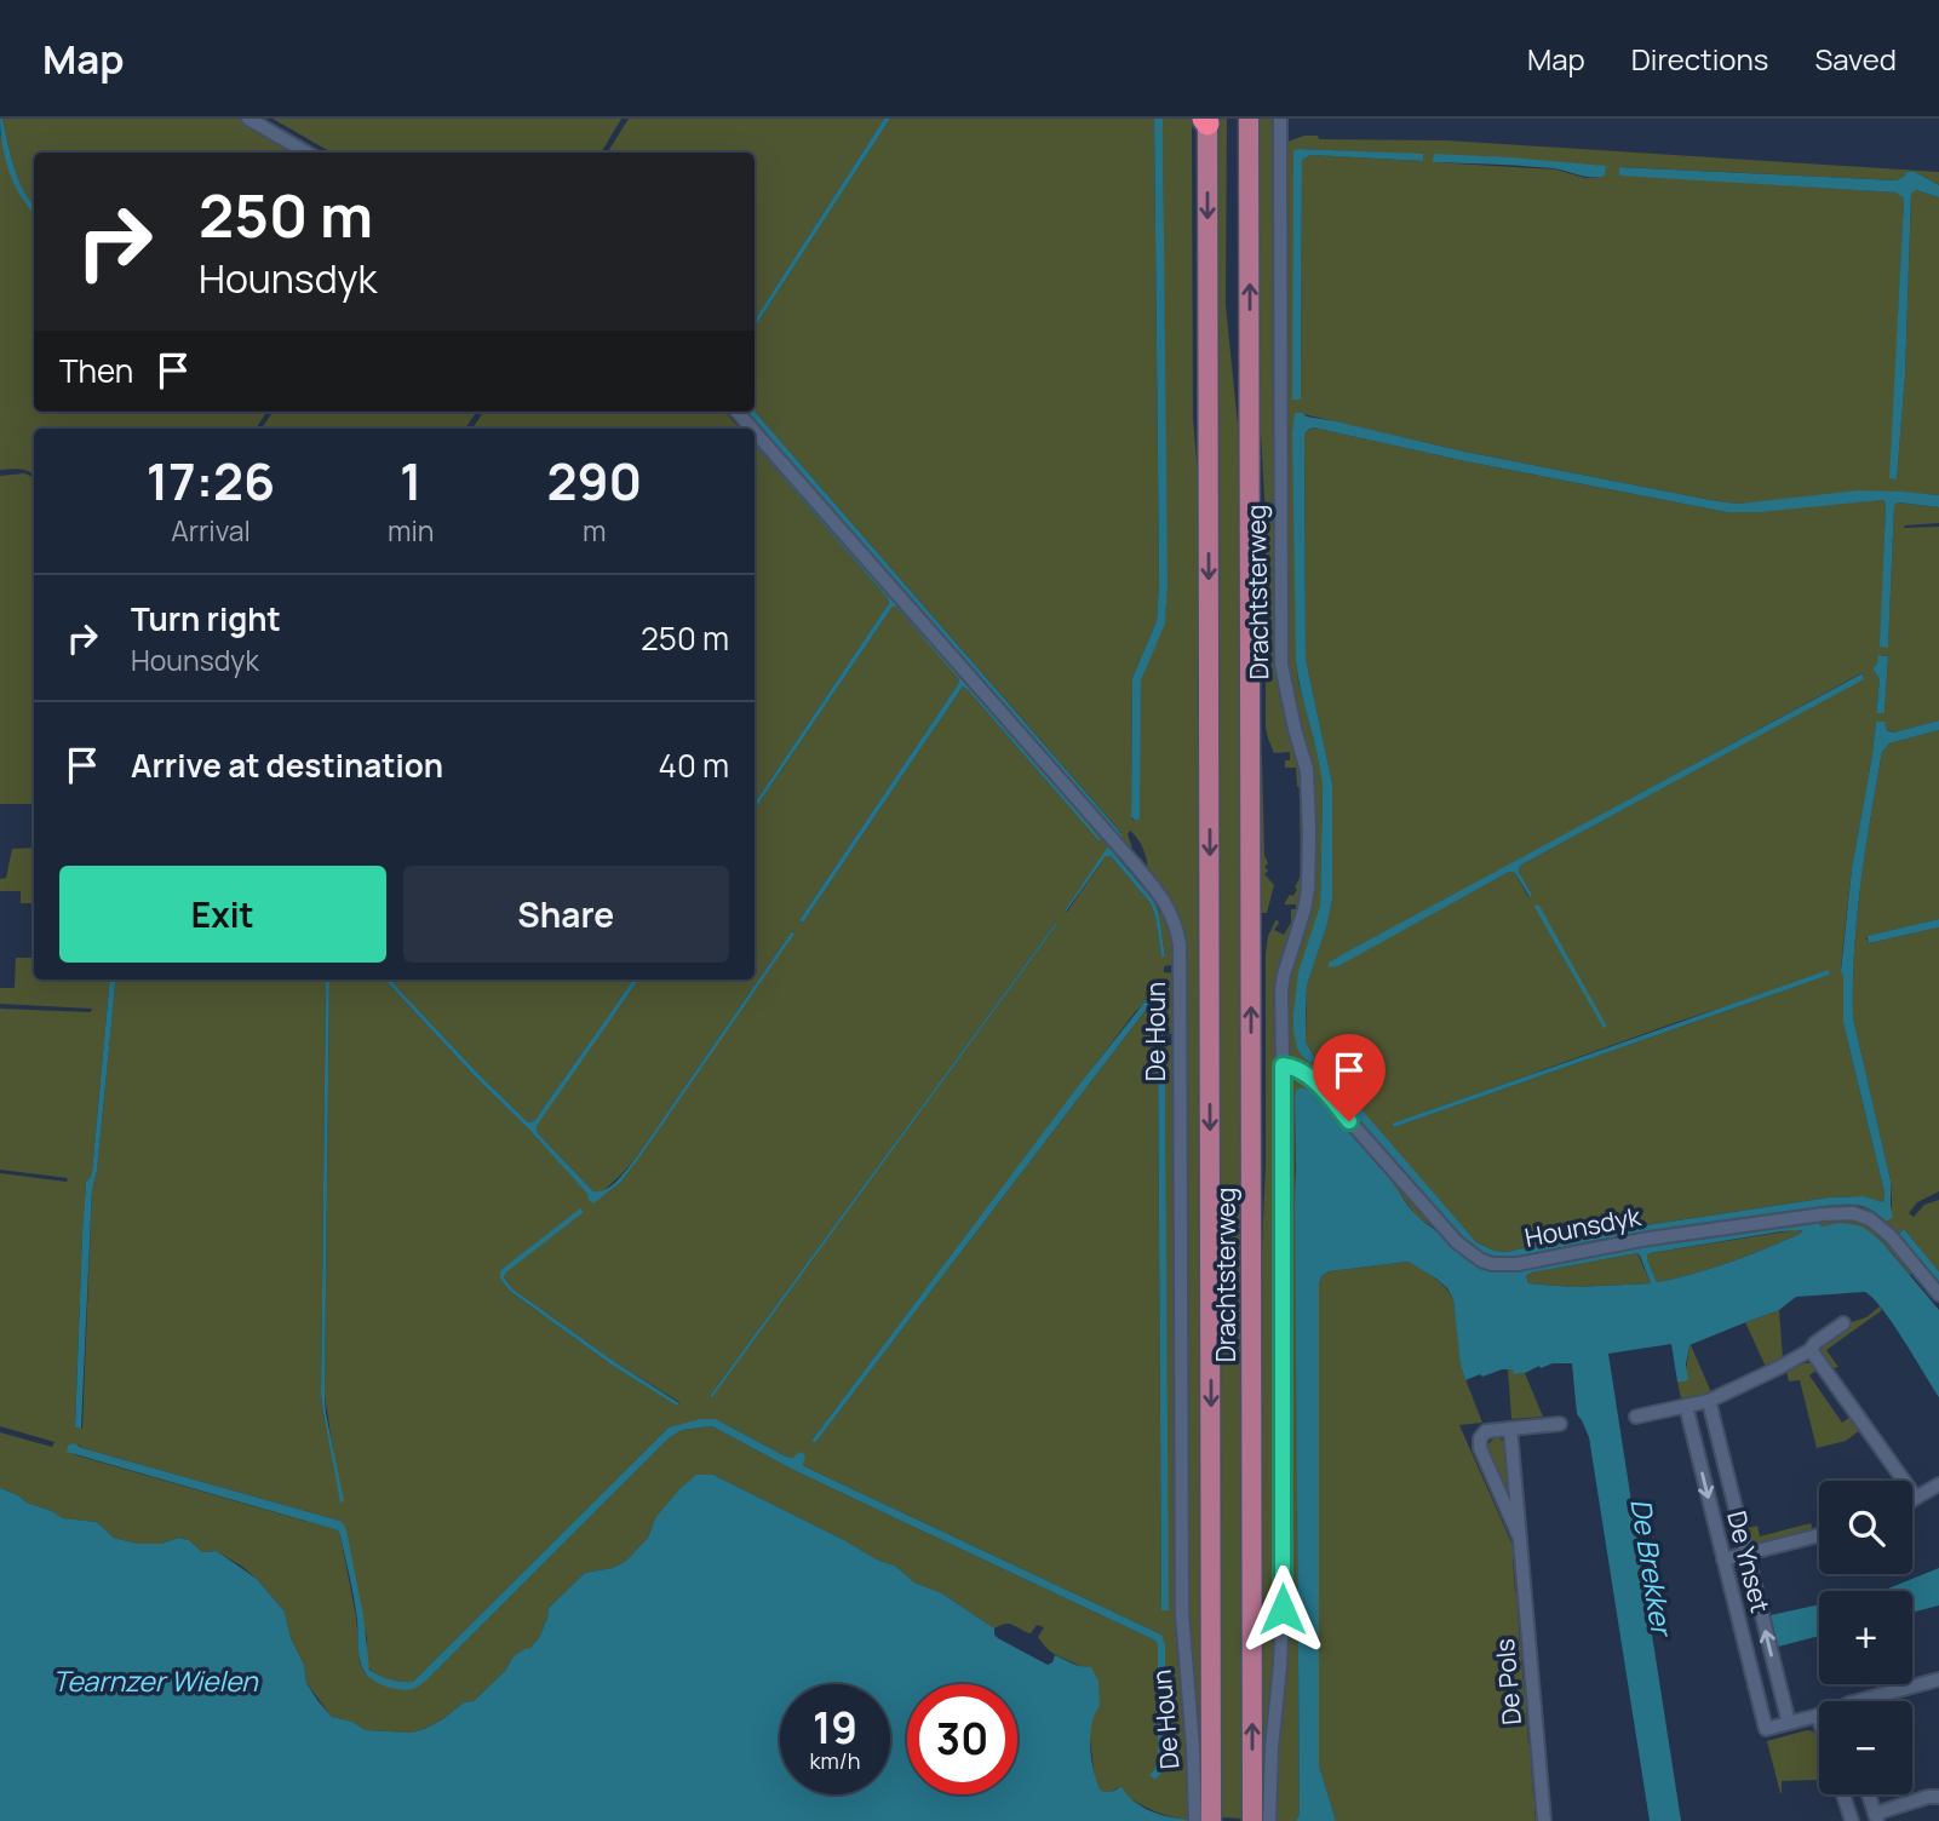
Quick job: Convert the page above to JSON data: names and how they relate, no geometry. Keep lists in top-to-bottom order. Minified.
{"streets":{"main road":["Drachtsterweg"],"street":["De Houn","Hounsdyk","De Ynset","De Pols"]},"crossings":[["Drachtsterweg","De Houn"],["Drachtsterweg","Hounsdyk"]],"water":["De Brekker","Tearnzer Wielen"],"page":{"header":"Map","nav":["Map","Directions","Saved"],"turn":["250 m","Hounsdyk"],"then":"Then","eta":["17:26","Arrival","1","min","290","m"],"list":[{"name":"Turn right","note":"Hounsdyk","value":"250 m"},{"name":"Arrive at destination","value":"40 m"}],"buttons":["Exit","Share"],"map_buttons":["+","−"],"speed":"19 km/h","limit":"30"}}
